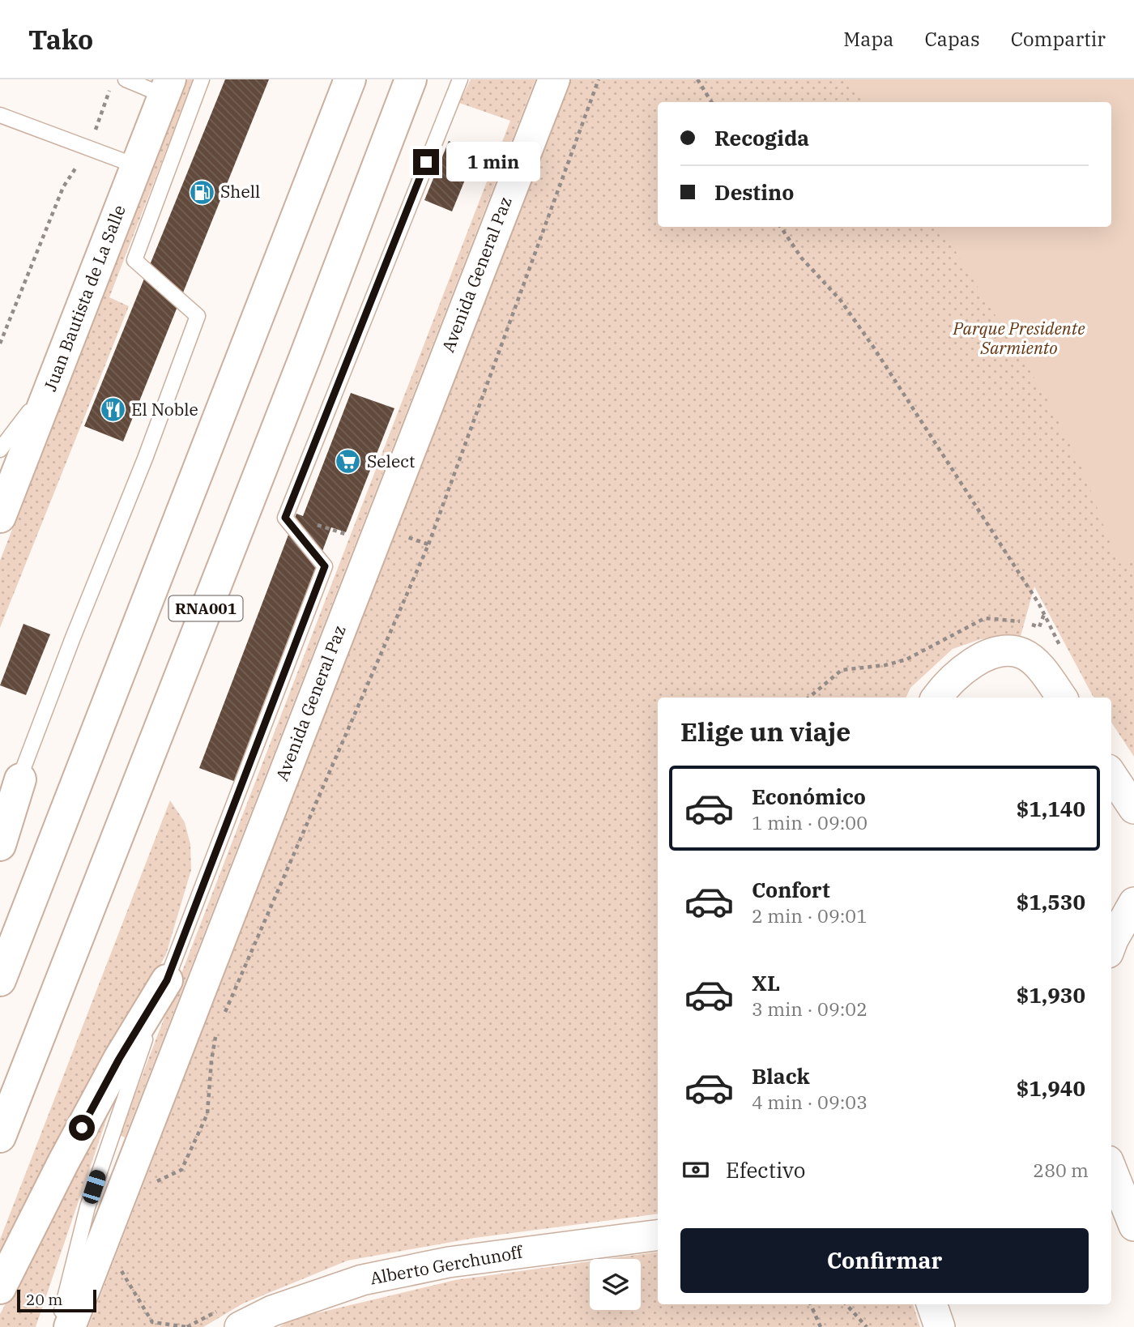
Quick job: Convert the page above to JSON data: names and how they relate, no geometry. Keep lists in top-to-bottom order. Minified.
{"streets":{"main road":["Avenida General Paz","Juan Bautista de La Salle","RNA001"],"street":["Alberto Gerchunoff"]},"parks":["Parque Presidente Sarmiento"],"places":{"fuel station":["Shell"],"restaurant":["El Noble"],"supermarket":["Select"]},"scale_bar":"20 m","page":{"header":"Tako","nav":["Mapa","Capas","Compartir"],"banner":["Recogida","Destino"],"bubble":"1 min","heading":"Elige un viaje","list":[{"name":"Económico","note":"1 min · 09:00","value":"$1,140"},{"name":"Confort","note":"2 min · 09:01","value":"$1,530"},{"name":"XL","note":"3 min · 09:02","value":"$1,930"},{"name":"Black","note":"4 min · 09:03","value":"$1,940"}],"pay":["Efectivo","280 m"],"buttons":"Confirmar","scale":"20 m"}}
